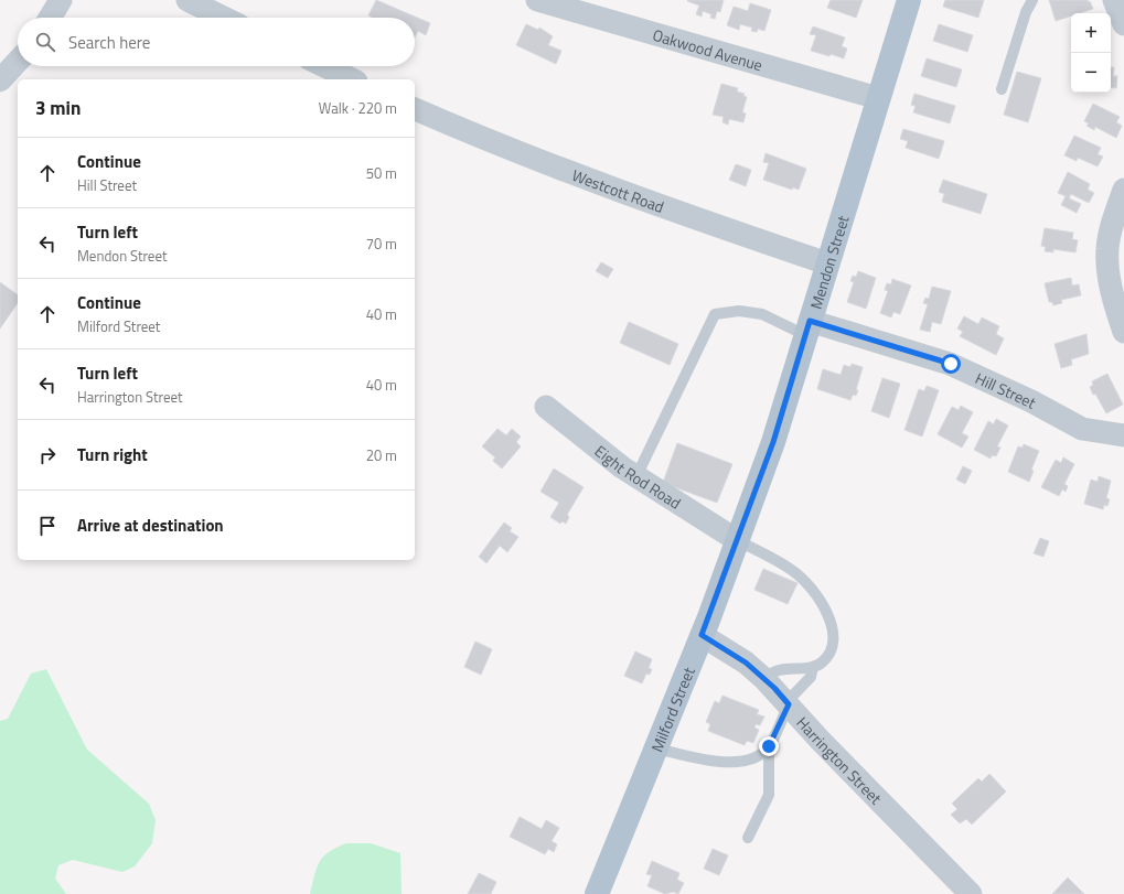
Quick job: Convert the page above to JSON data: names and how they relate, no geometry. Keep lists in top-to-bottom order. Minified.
{"streets":{"main road":["Mendon Street","Milford Street"],"street":["Oakwood Avenue","Westcott Road","Hill Street","Eight Rod Road","Harrington Street"]},"crossings":[["Oakwood Avenue","Mendon Street"],["Westcott Road","Mendon Street"],["Mendon Street","Hill Street"],["Mendon Street","Eight Rod Road"],["Mendon Street","Milford Street"],["Eight Rod Road","Milford Street"],["Milford Street","Harrington Street"]],"page":{"map_buttons":["+","−"],"search":"Search here","heading":["3 min","Walk · 220 m"],"list":[["Continue","Hill Street","50 m"],["Turn left","Mendon Street","70 m"],["Continue","Milford Street","40 m"],["Turn left","Harrington Street","40 m"],["Turn right","20 m"],"Arrive at destination"]}}
